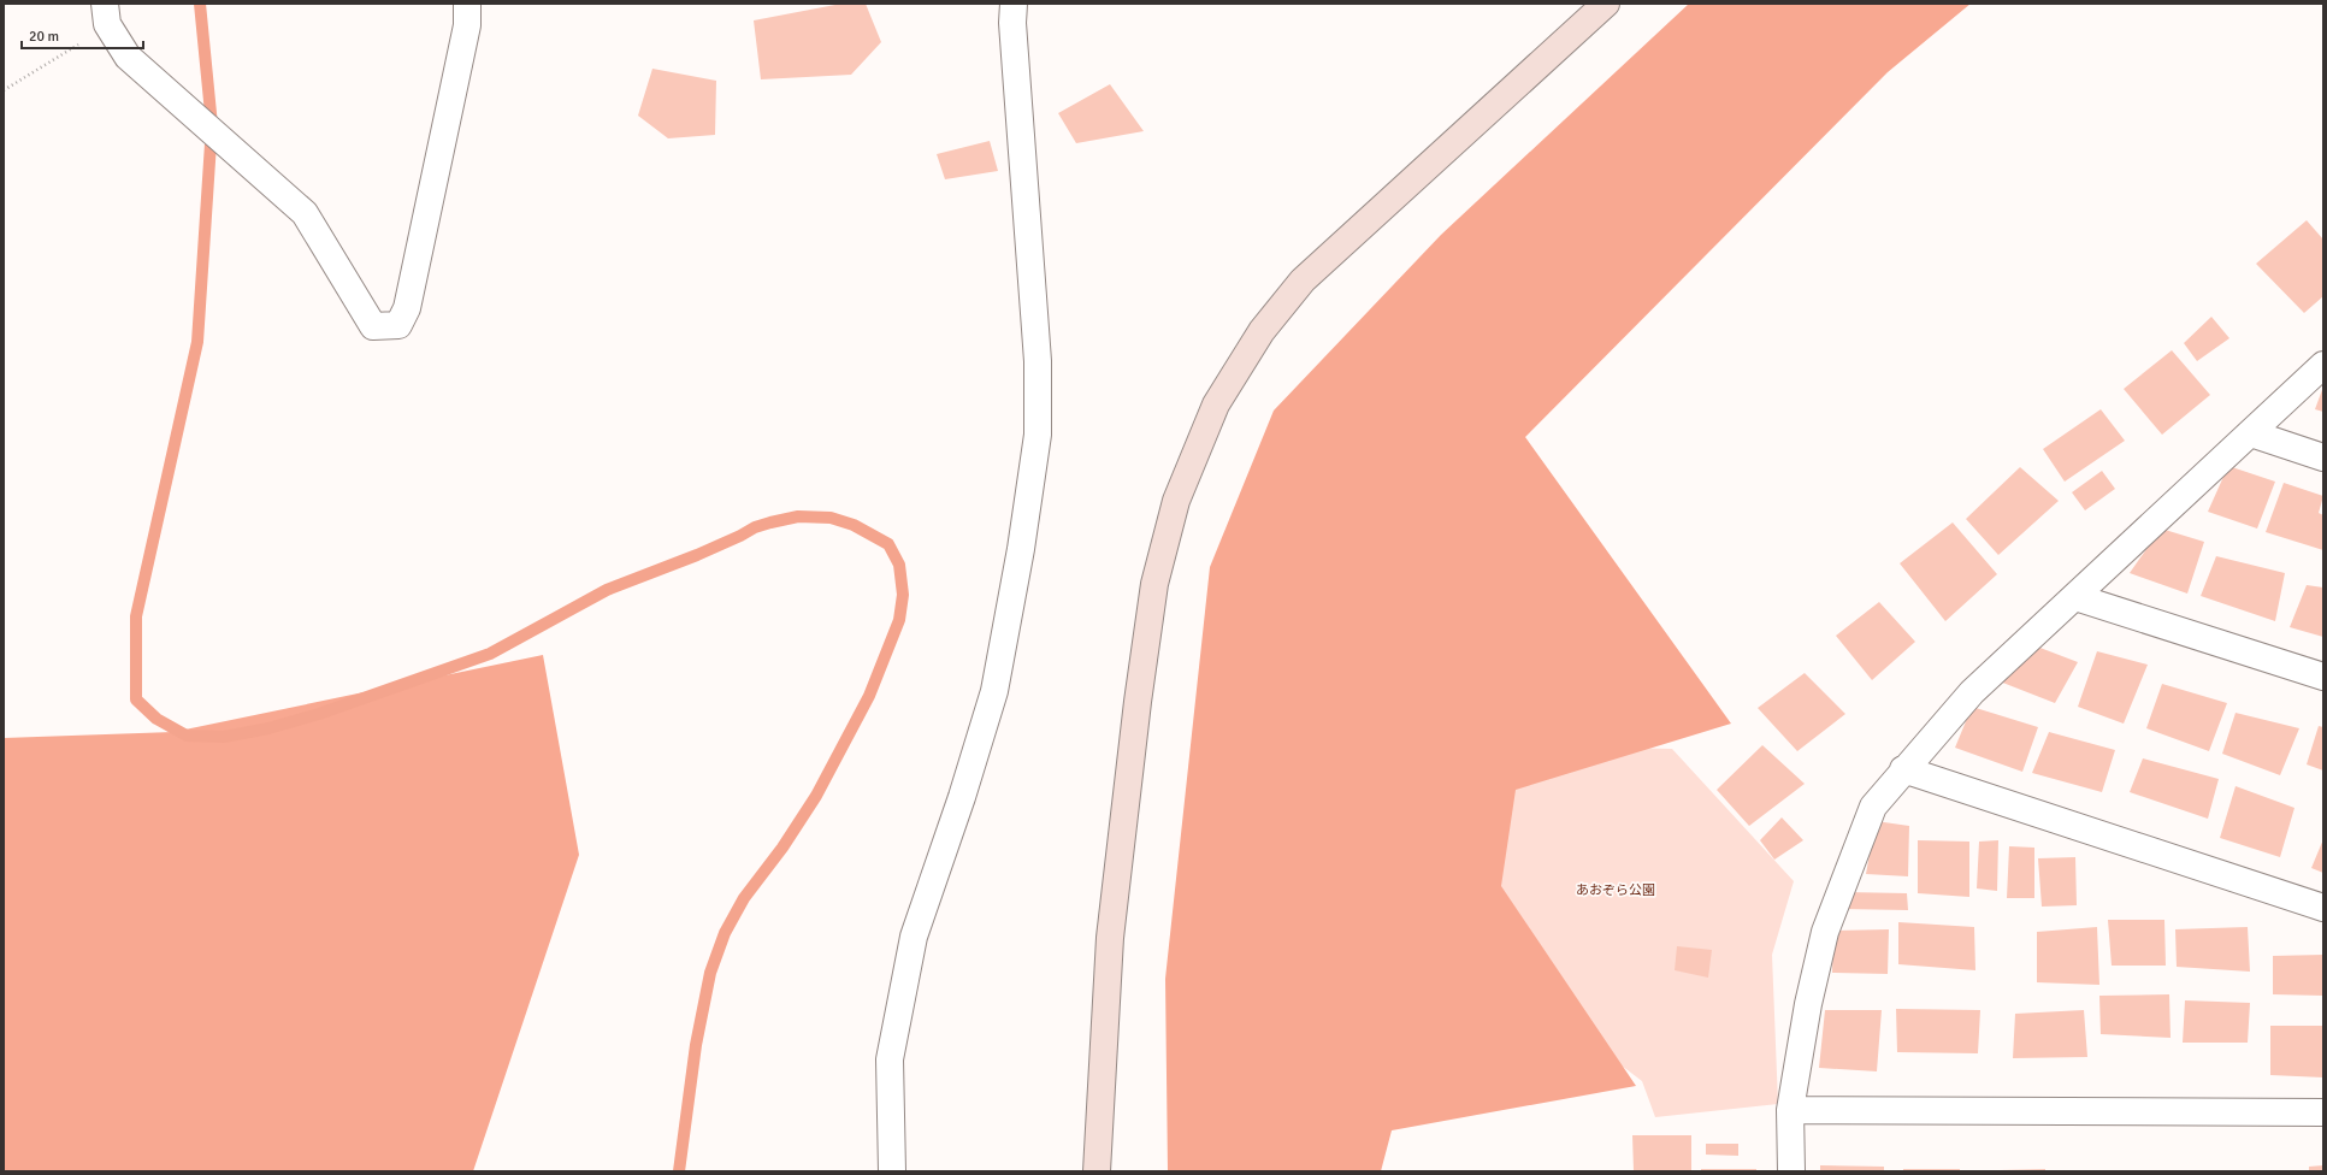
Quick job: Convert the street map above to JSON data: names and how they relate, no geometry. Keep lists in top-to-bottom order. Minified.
{"parks":["あおぞら公園"],"scale_bar":"20 m"}
